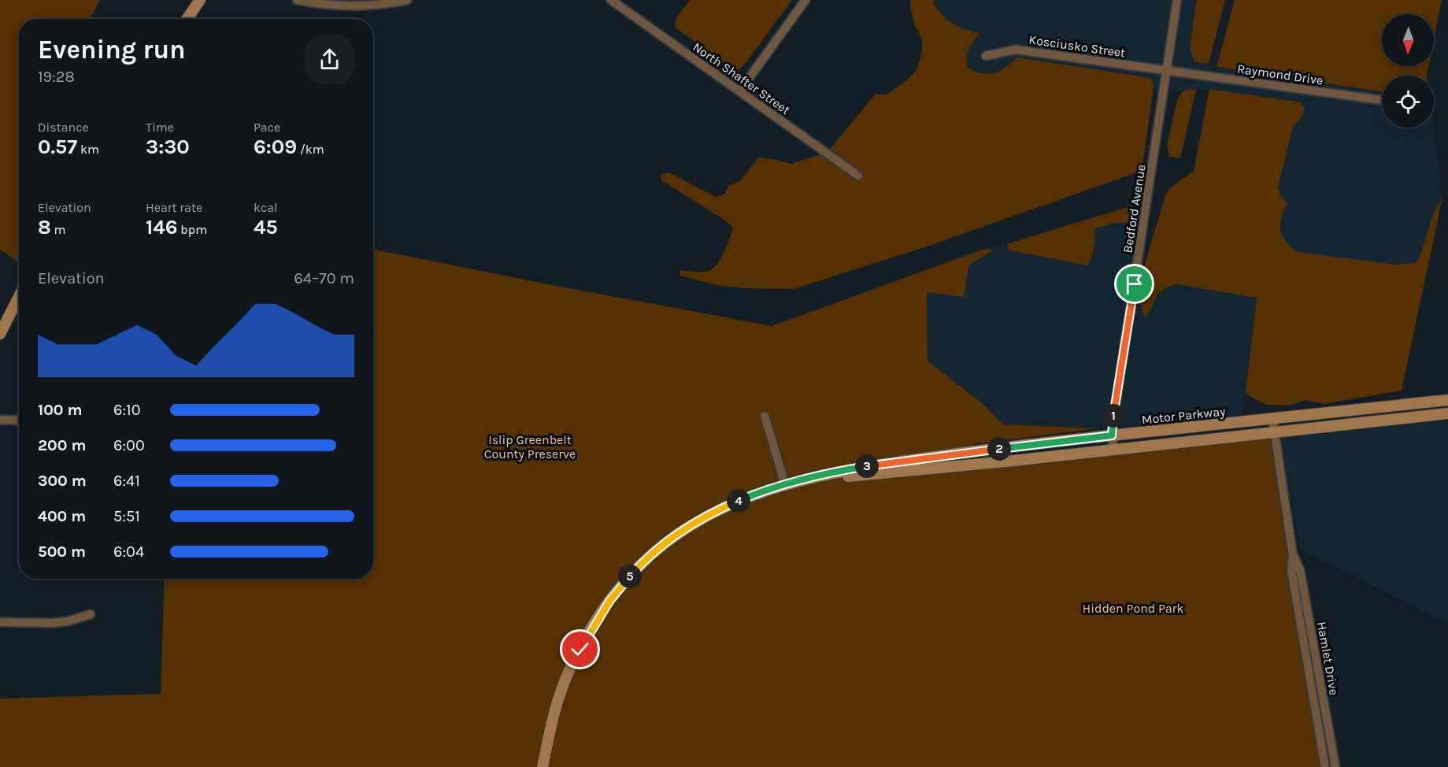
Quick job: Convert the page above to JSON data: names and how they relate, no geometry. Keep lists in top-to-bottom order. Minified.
{"streets":{"main road":["Motor Parkway"],"street":["Kosciusko Street","Raymond Drive","North Shafter Street","Bedford Avenue","Hamlet Drive"]},"crossings":[["Kosciusko Street","Raymond Drive"],["Kosciusko Street","Bedford Avenue"],["Raymond Drive","Bedford Avenue"],["Bedford Avenue","Motor Parkway"],["Motor Parkway","Hamlet Drive"]],"parks":["Islip Greenbelt County Preserve","Hidden Pond Park"],"north":"bottom","page":{"heading":["Evening run","19:28"],"stats":[["Distance","0.57 km"],["Time","3:30"],["Pace","6:09 /km"],["Elevation","8 m"],["Heart rate","146 bpm"],["kcal","45"]],"chart":["Elevation","64–70 m"],"list":[{"name":"100 m","note":"6:10"},{"name":"200 m","note":"6:00"},{"name":"300 m","note":"6:41"},{"name":"400 m","note":"5:51"},{"name":"500 m","note":"6:04"}],"pins":["1","2","3","4","5"]}}
